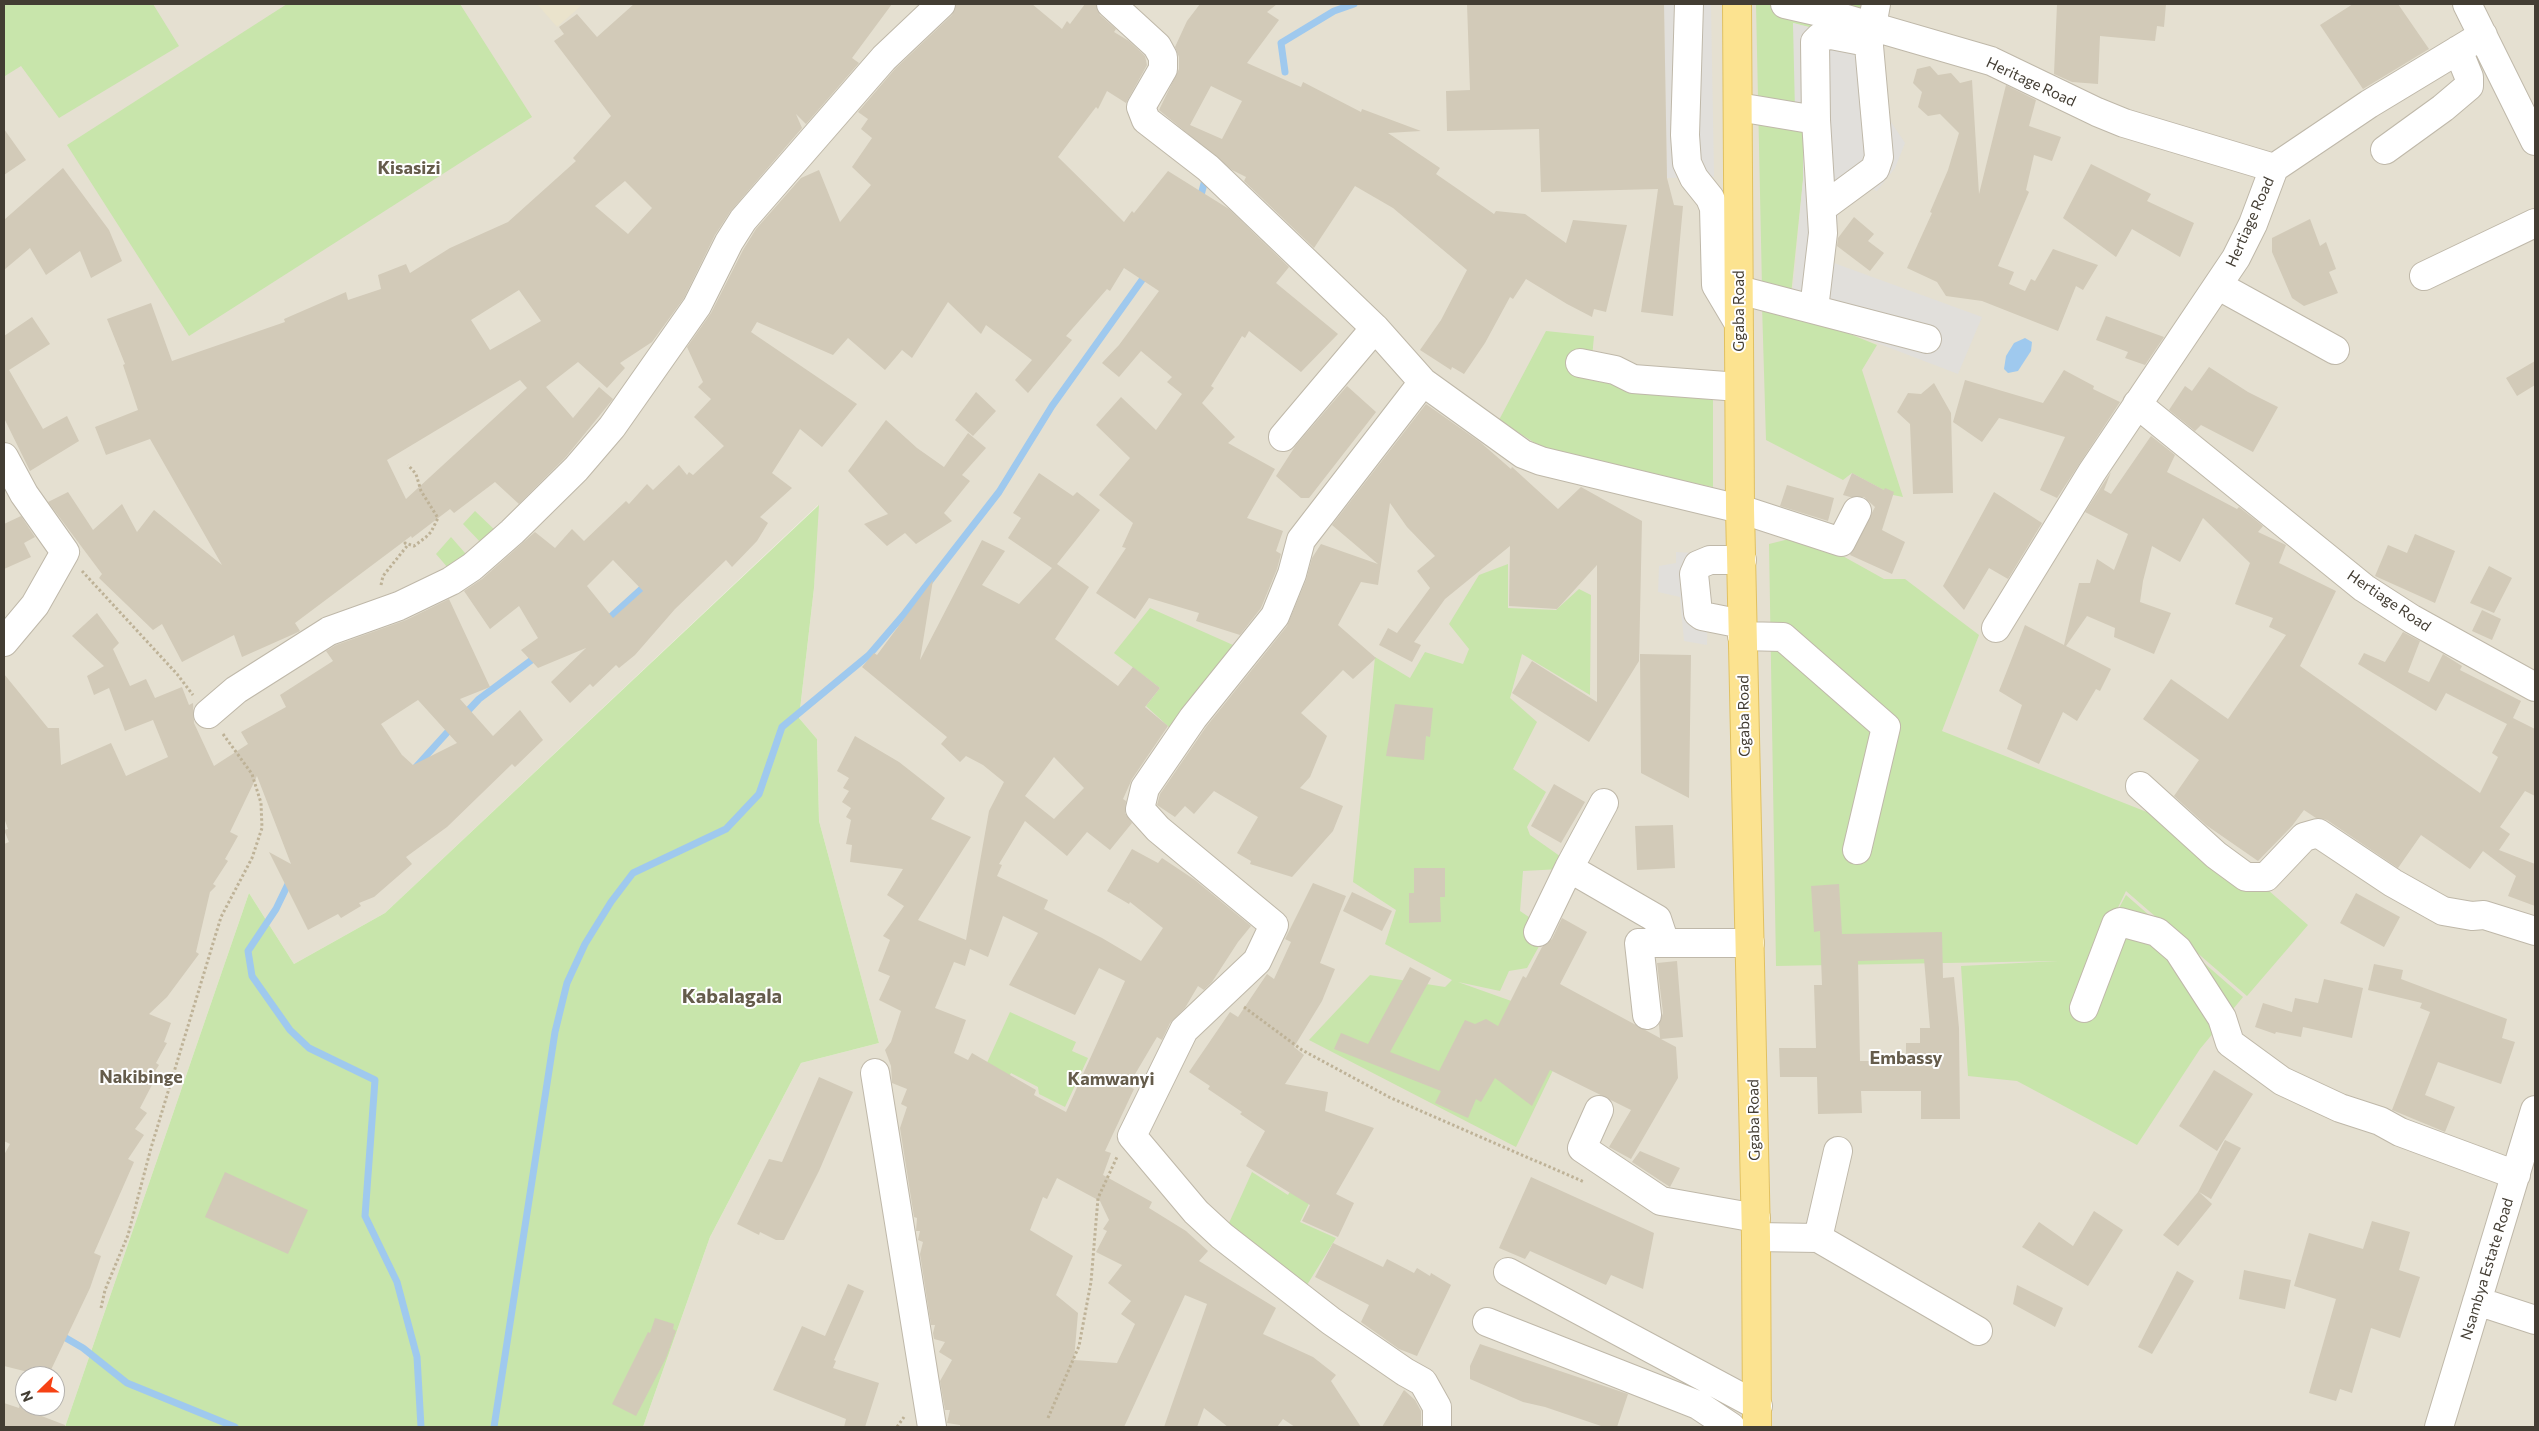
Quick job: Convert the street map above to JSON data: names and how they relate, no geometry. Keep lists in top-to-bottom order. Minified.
{"streets":{"main road":["Ggaba Road"],"street":["Heritage Road","Hertiage Road","Nsambya Estate Road"]},"crossings":[["Heritage Road","Hertiage Road"]],"districts":["Kisasizi","Kabalagala","Embassy","Nakibinge","Kamwanyi"],"north":"left"}
